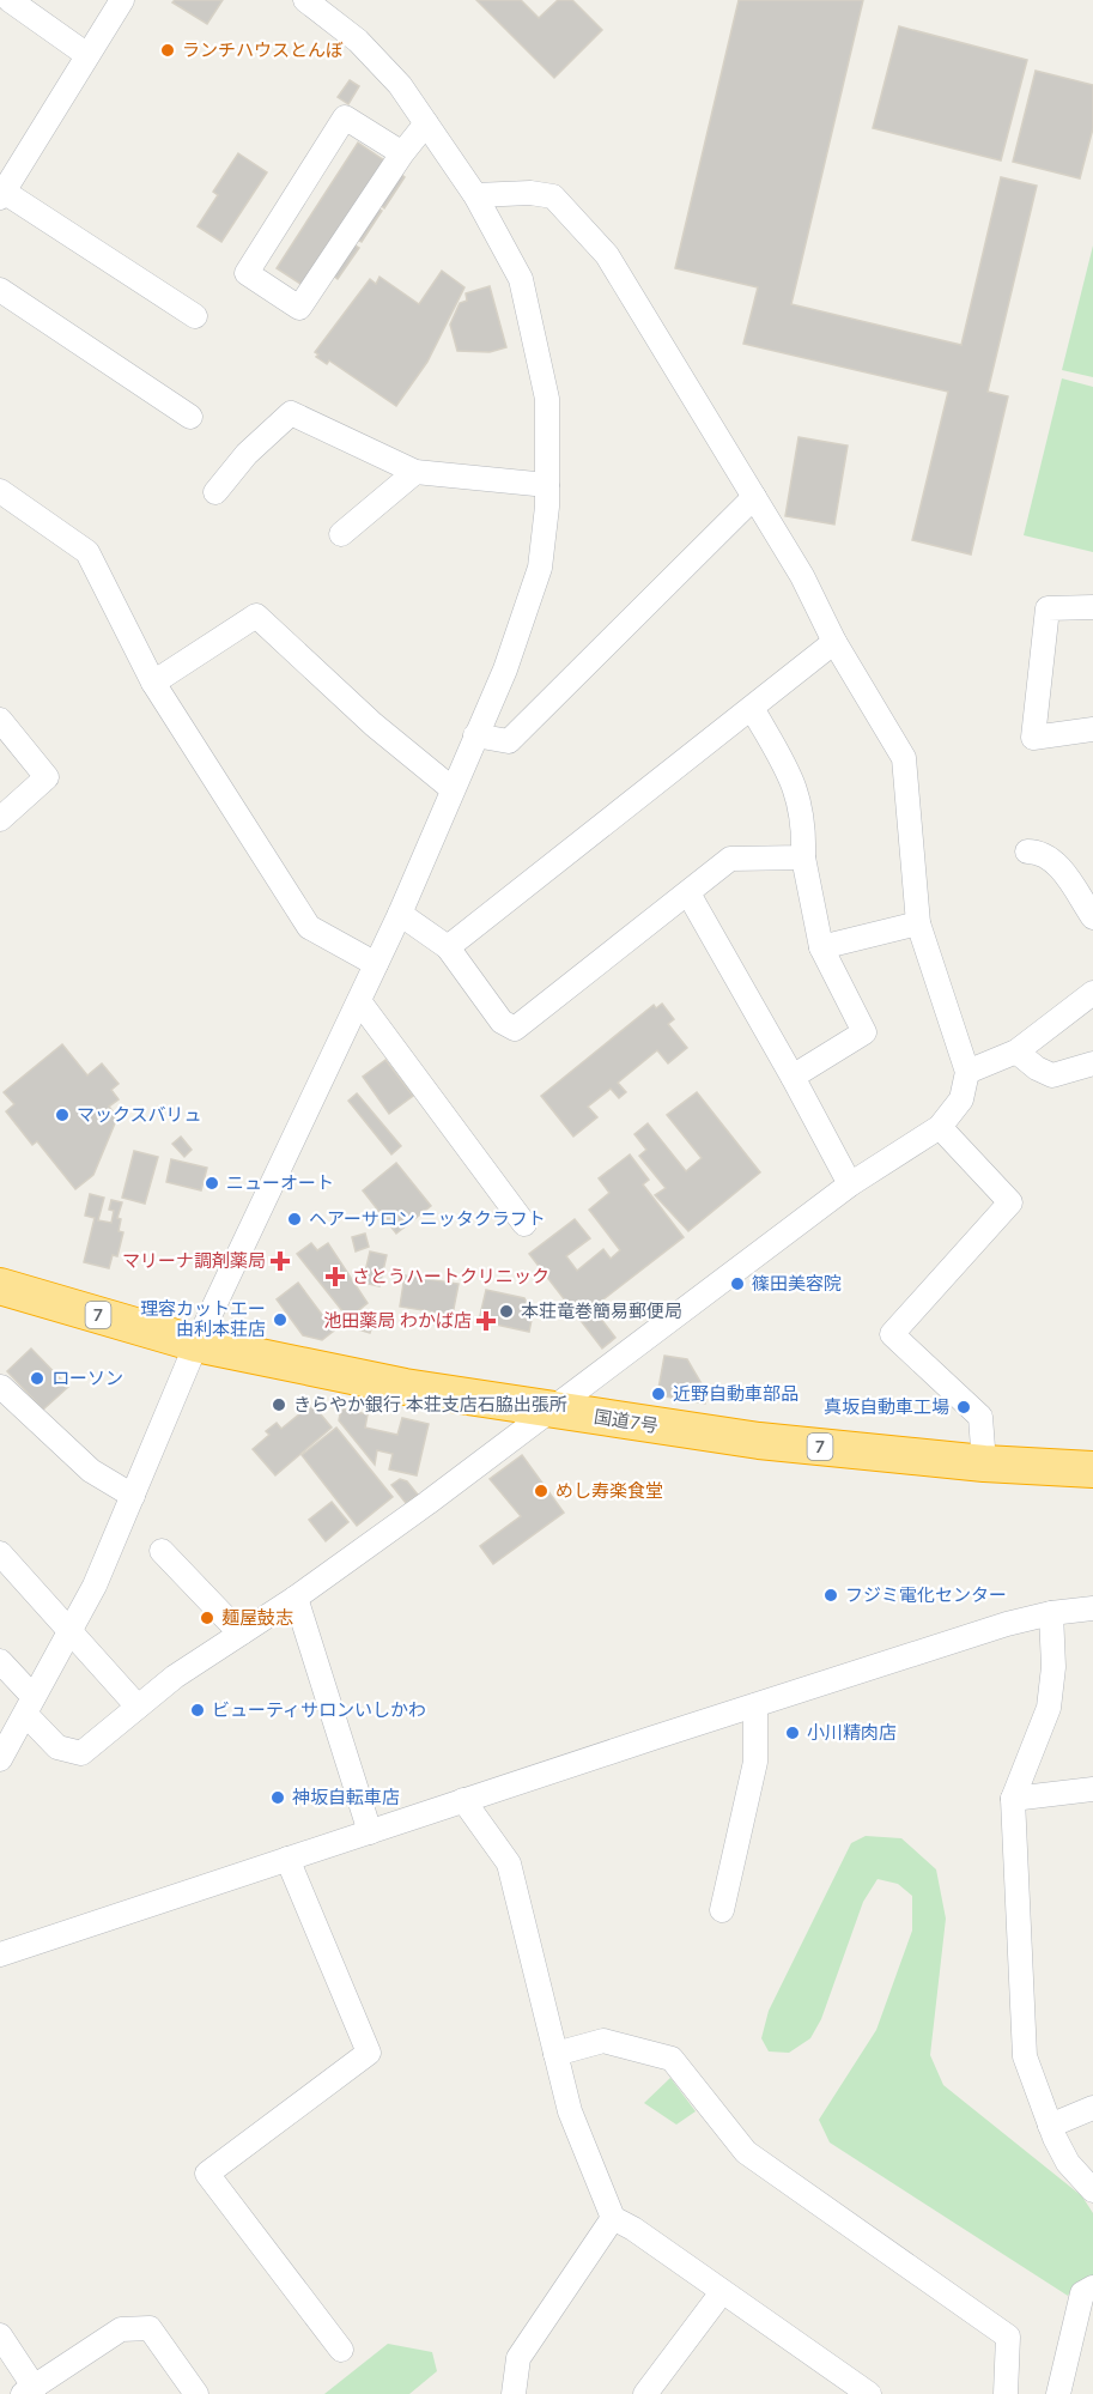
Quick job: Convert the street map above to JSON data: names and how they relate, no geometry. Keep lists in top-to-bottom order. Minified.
{"streets":{"highway":["7","国道7号"]},"places":{"other":["ランチハウスとんぼ","マックスバリュ","ニューオート","ヘアーサロン ニッタクラフト","篠田美容院","本荘竜巻簡易郵便局","理容カットエー 由利本荘店","ローソン","近野自動車部品","きらやか銀行 本荘支店石脇出張所","真坂自動車工場","めし寿楽食堂","フジミ電化センター","麺屋鼓志","ビューティサロンいしかわ","小川精肉店","神坂自転車店"],"health":["マリーナ調剤薬局","さとうハートクリニック","池田薬局 わかば店"]}}
